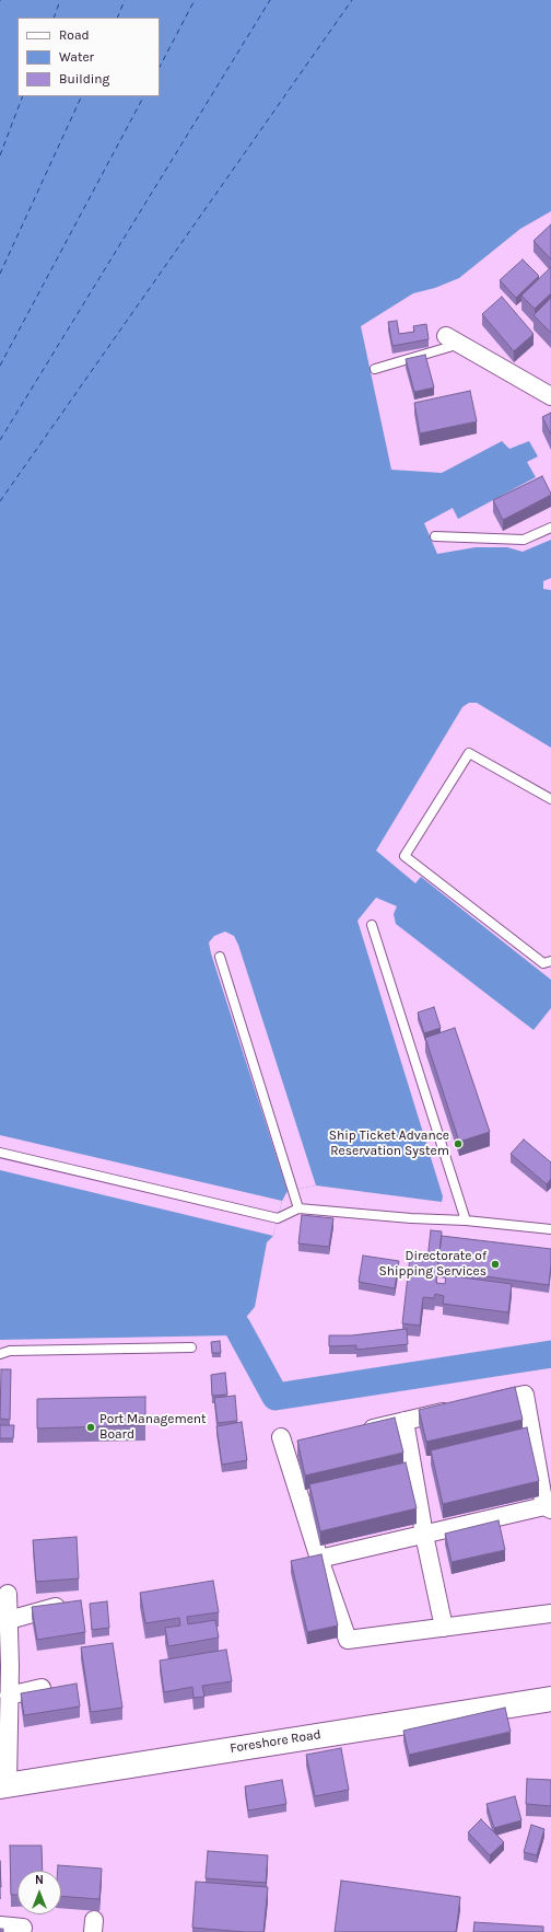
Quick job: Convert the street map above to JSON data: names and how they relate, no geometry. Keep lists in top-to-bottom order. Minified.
{"streets":{"main road":["Foreshore Road"]},"places":["Ship Ticket Advance Reservation System","Directorate of Shipping Services","Port Management Board"],"legend":["Road","Water","Building"],"north":"top"}
